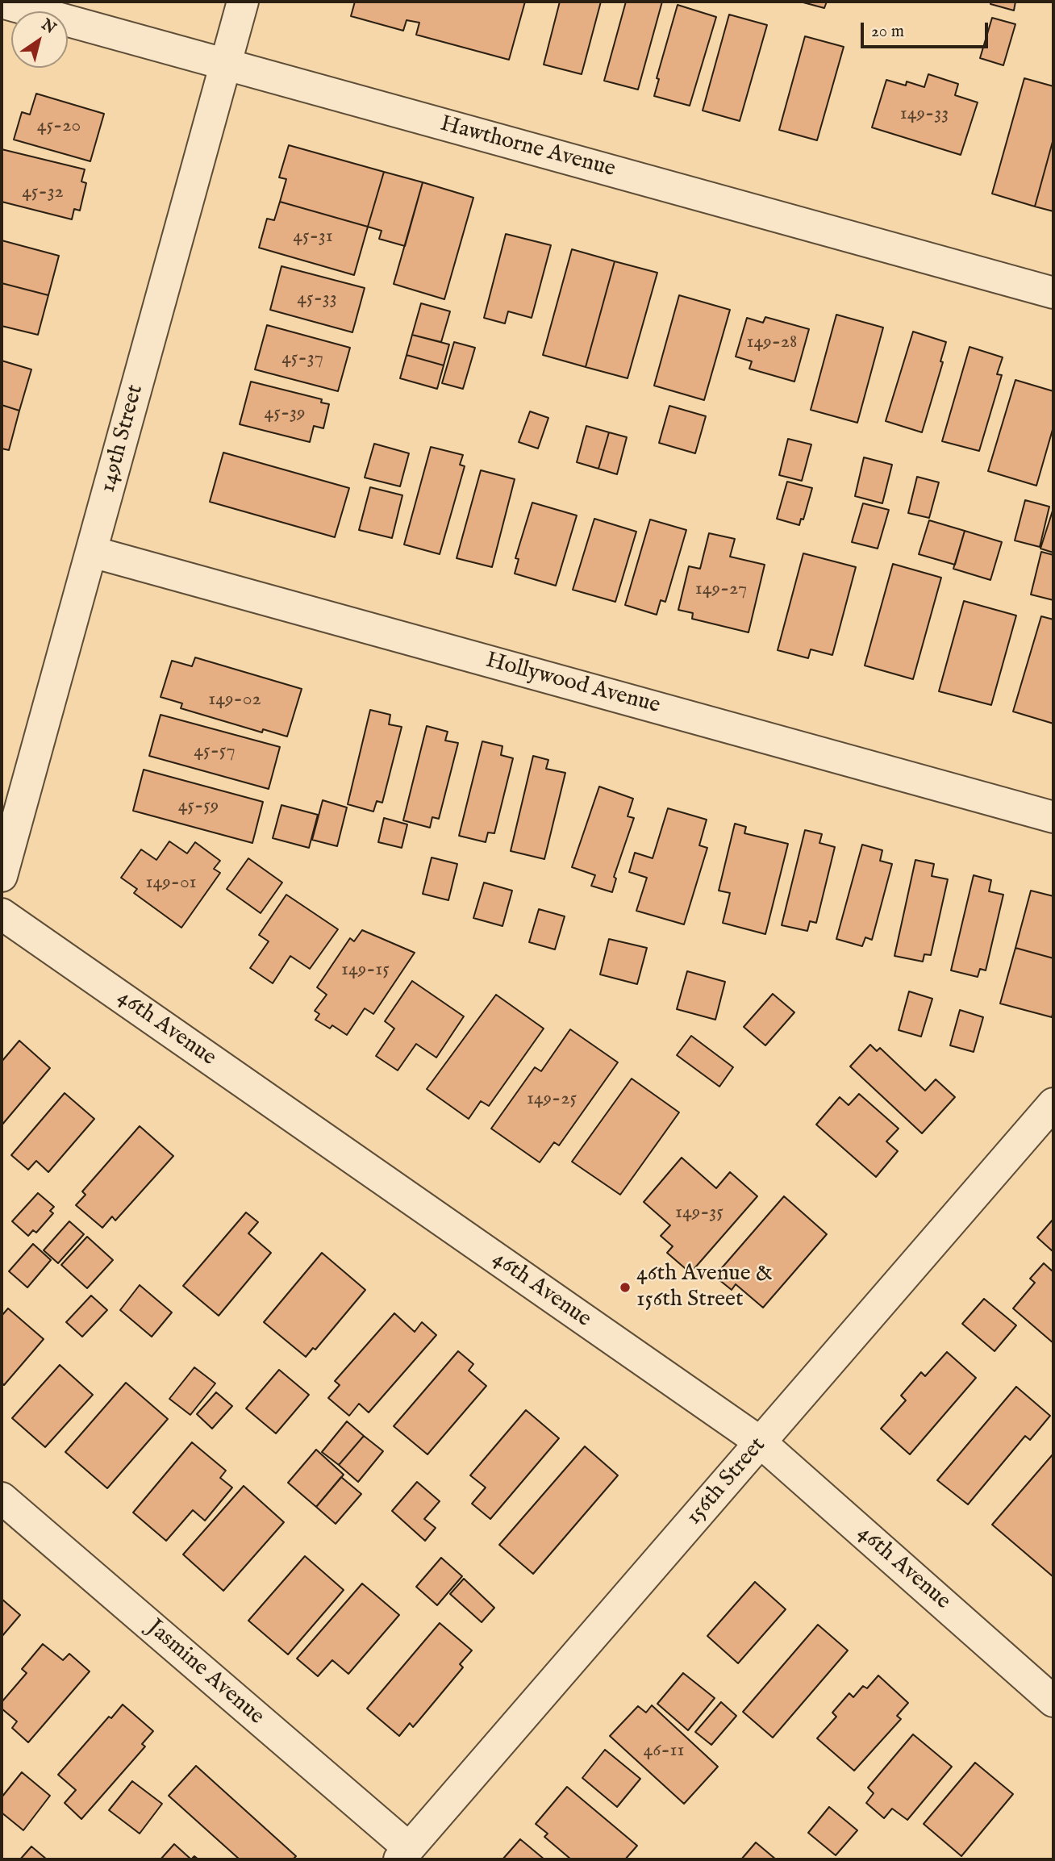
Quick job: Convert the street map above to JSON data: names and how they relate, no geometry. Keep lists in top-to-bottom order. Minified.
{"streets":{"street":["Hawthorne Avenue","149th Street","Hollywood Avenue","46th Avenue","156th Street","Jasmine Avenue"]},"crossings":[["Hawthorne Avenue","149th Street"],["149th Street","Hollywood Avenue"],["46th Avenue","156th Street"],["156th Street","Jasmine Avenue"]],"places":["46th Avenue & 156th Street"],"house_numbers":["149-33","45-20","45-32","45-31","45-33","149-28","45-37","45-39","149-27","149-02","45-57","45-59","149-01","149-15","149-25","149-35","46-11"],"scale_bar":"20 m","north":"top right"}
